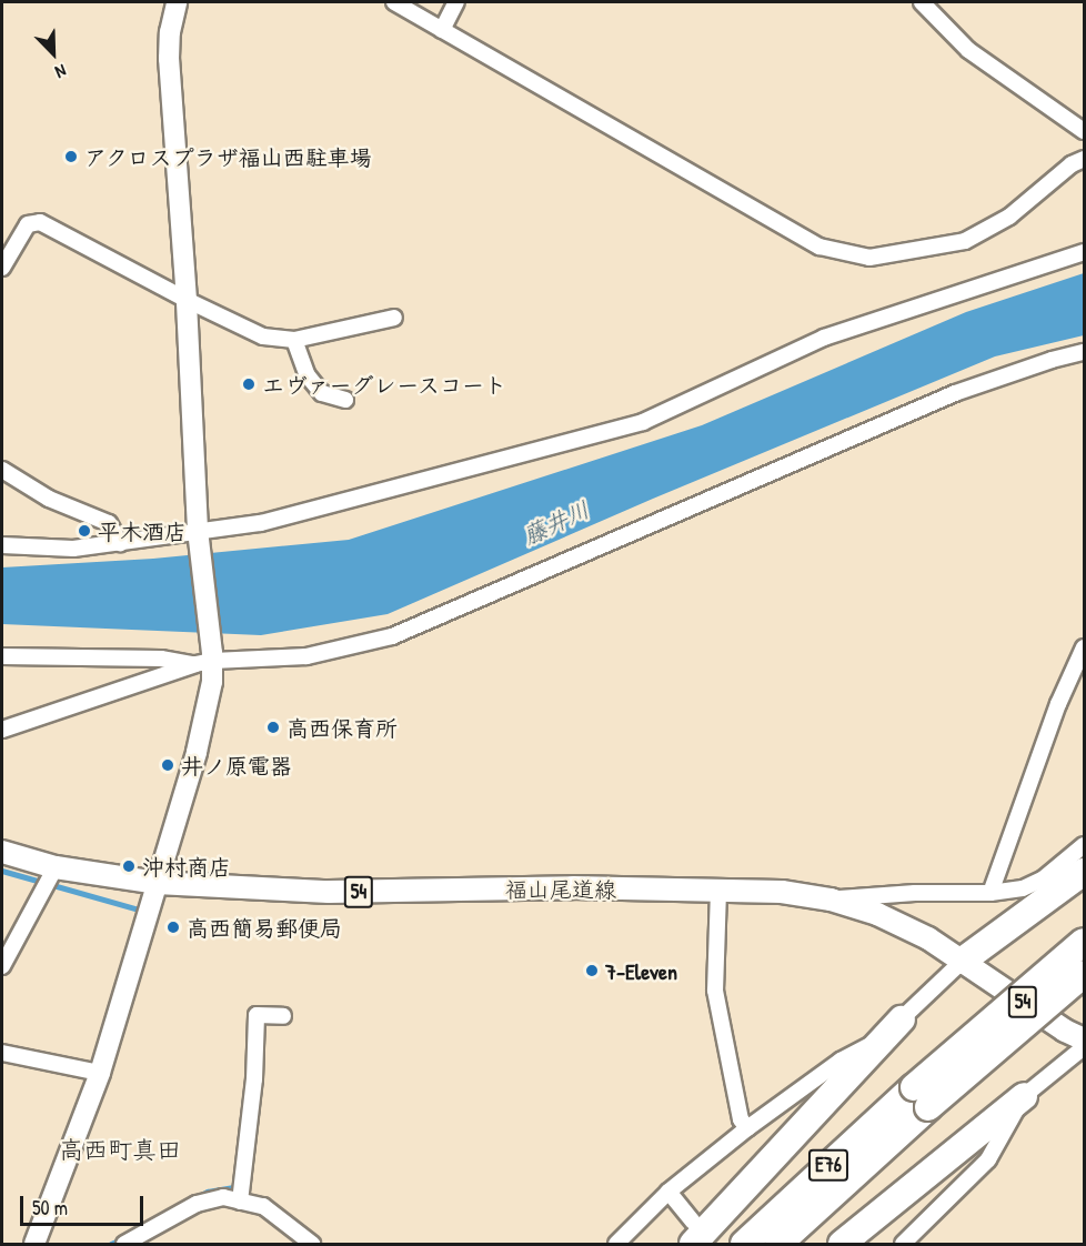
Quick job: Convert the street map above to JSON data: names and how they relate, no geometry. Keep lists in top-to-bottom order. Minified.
{"streets":{"highway":["E76"],"main road":["福山尾道線","54"]},"districts":["高西町真田"],"water":["藤井川"],"places":["アクロスプラザ福山西駐車場","エヴァーグレースコート","平木酒店","高西保育所","井ノ原電器","沖村商店","高西簡易郵便局","7-Eleven"],"scale_bar":"50 m","north":"bottom right"}
